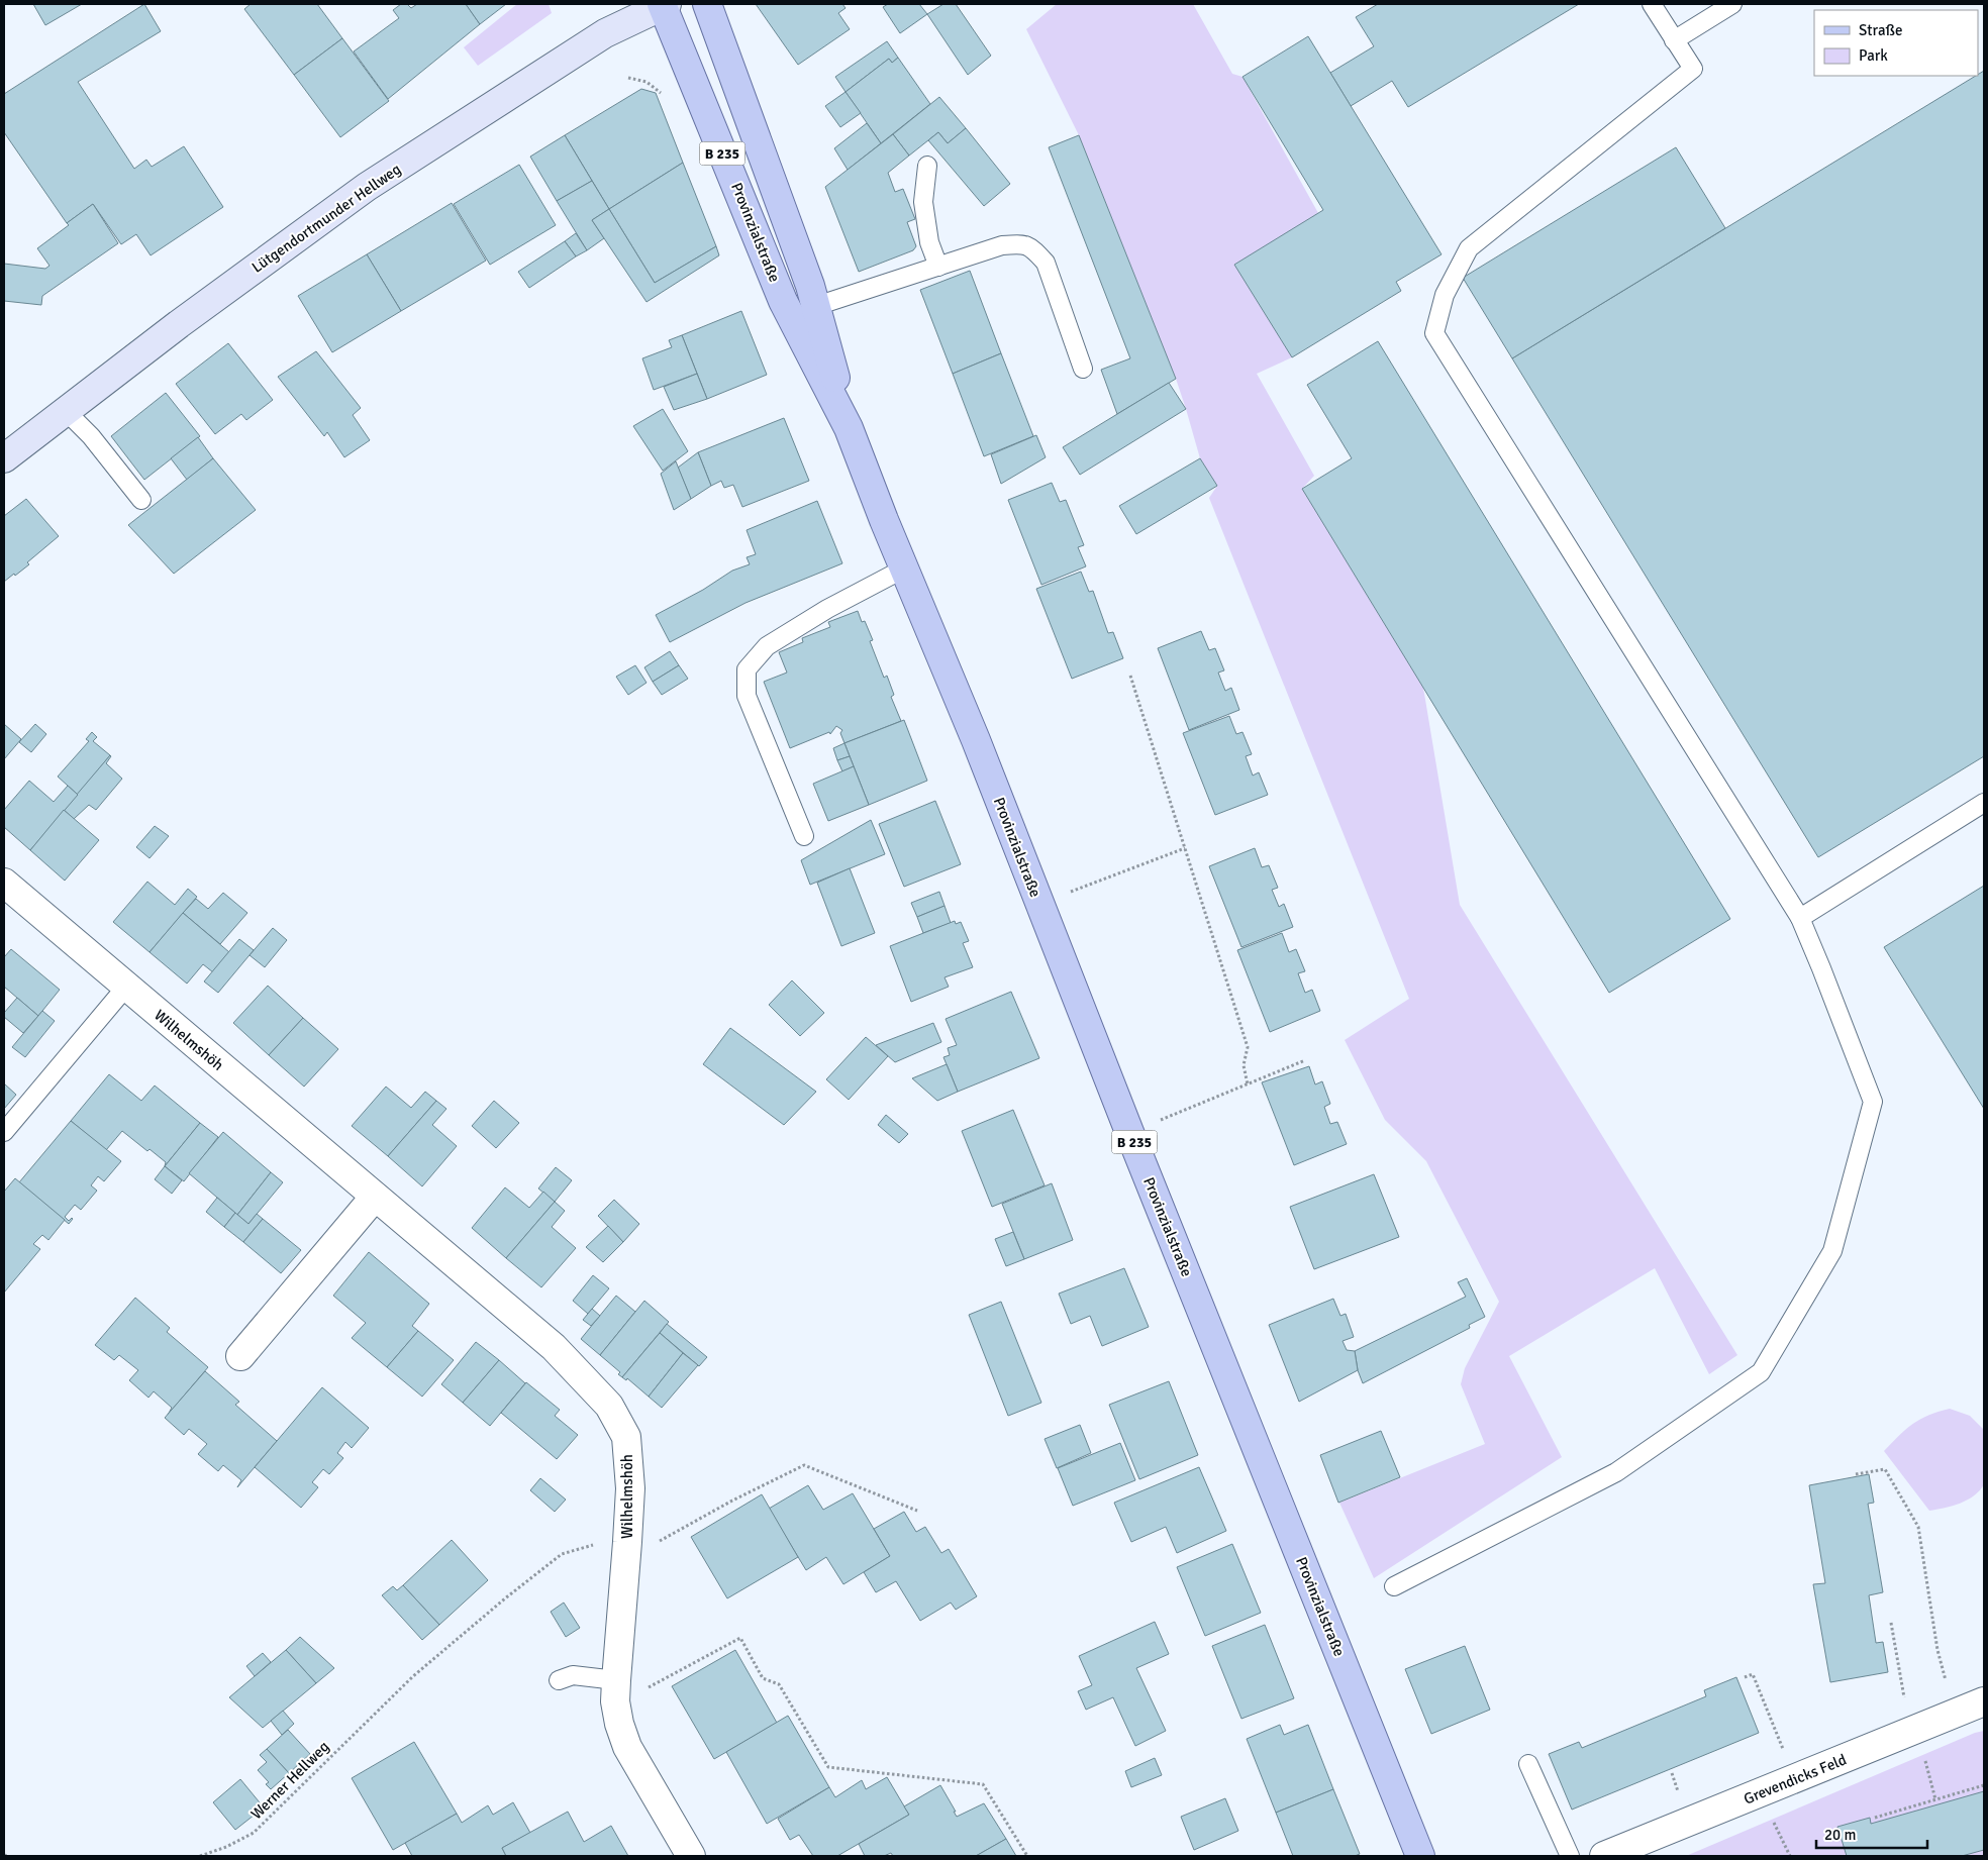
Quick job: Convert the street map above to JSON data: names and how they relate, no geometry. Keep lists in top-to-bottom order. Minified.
{"streets":{"main road":["B 235","Lütgendortmunder Hellweg","Provinzialstraße"],"street":["Wilhelmshöh","Grevendicks Feld"],"path":["Werner Hellweg"]},"crossings":[["Lütgendortmunder Hellweg","Provinzialstraße"],["Wilhelmshöh","Werner Hellweg"]],"legend":["Straße","Park"],"scale_bar":"20 m"}
